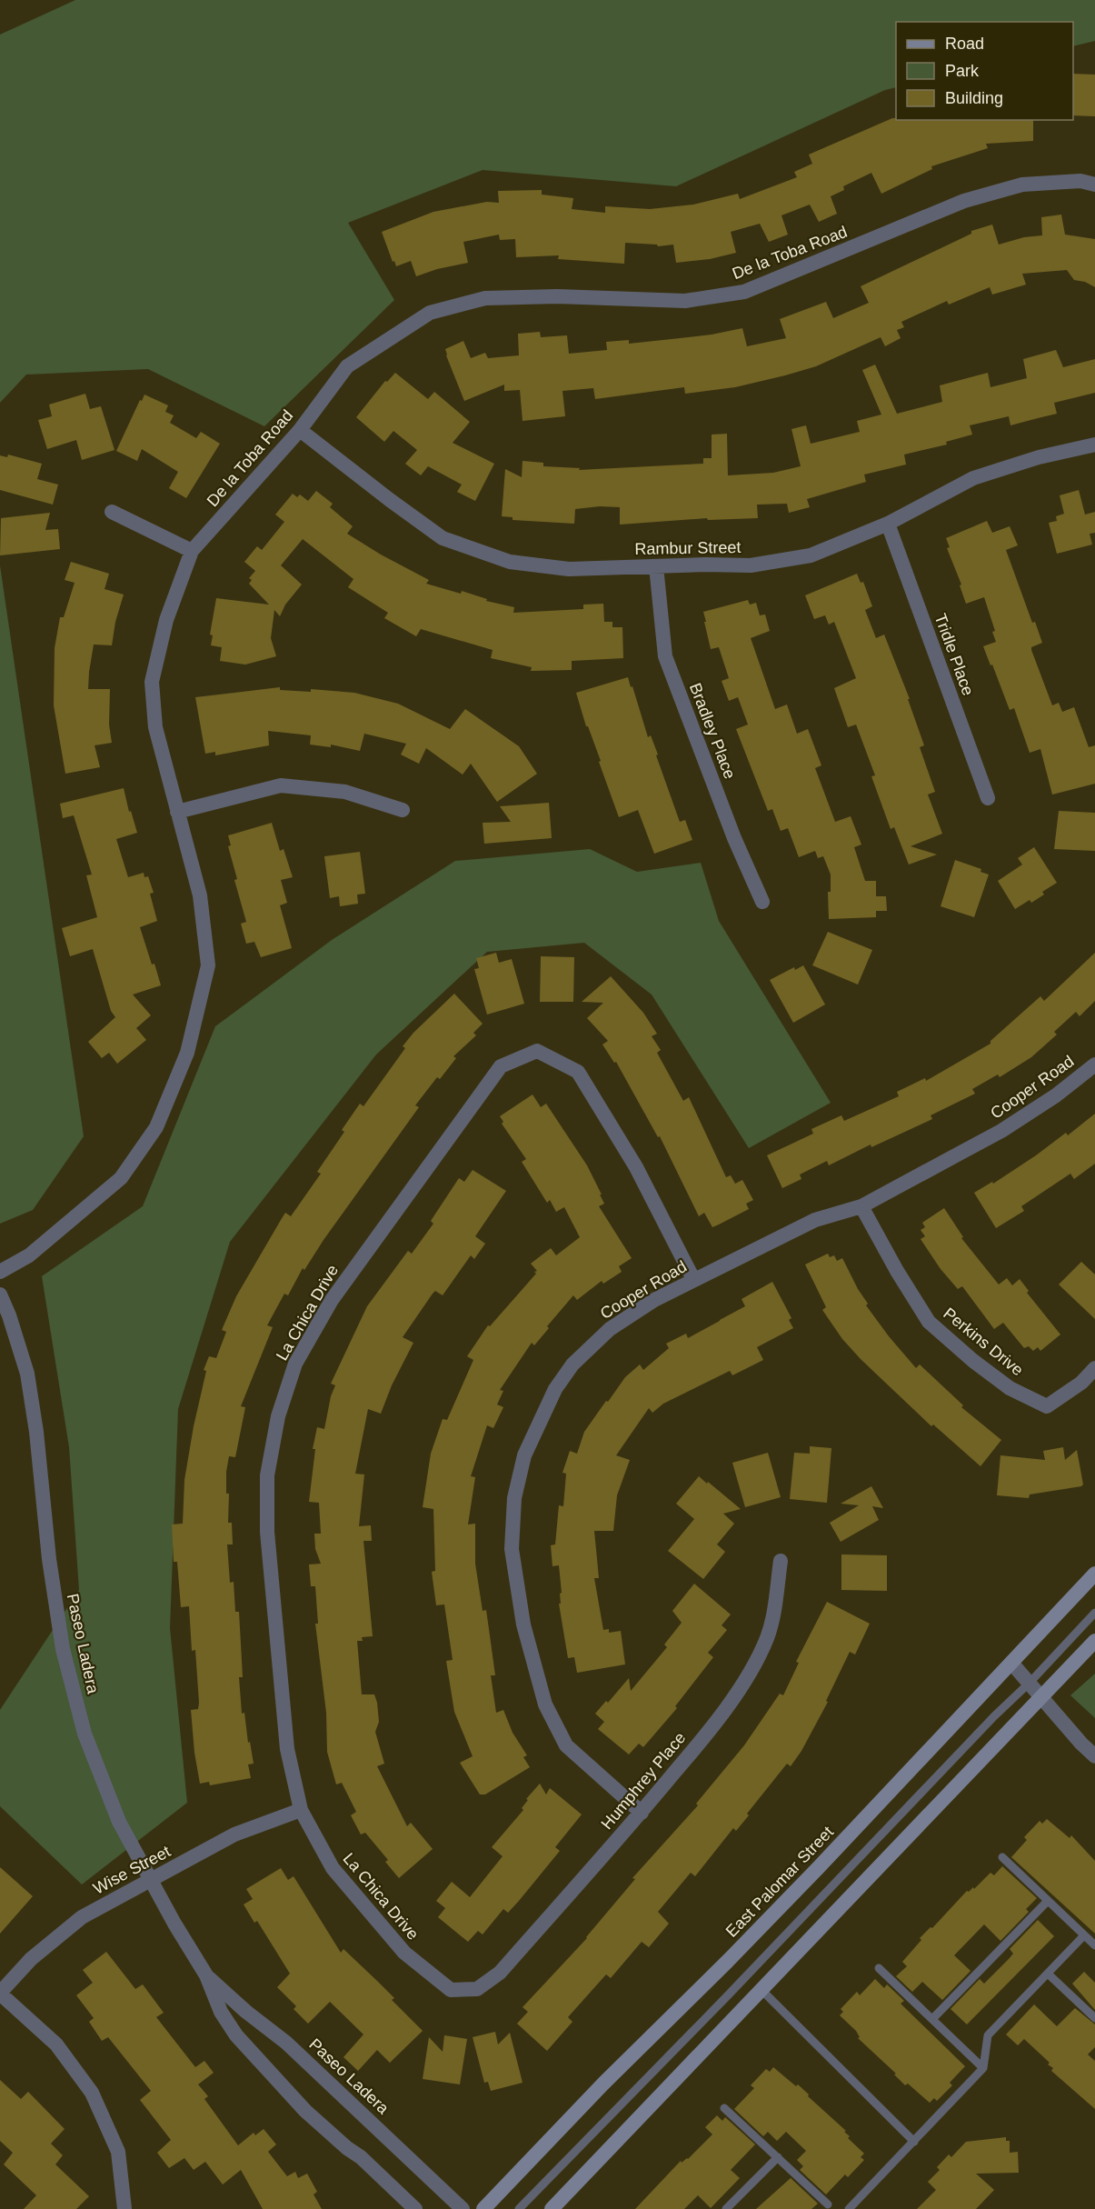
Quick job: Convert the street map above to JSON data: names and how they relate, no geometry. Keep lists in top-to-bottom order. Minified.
{"streets":{"main road":["East Palomar Street"],"street":["De la Toba Road","Rambur Street","Tridle Place","Bradley Place","Cooper Road","La Chica Drive","Perkins Drive","Paseo Ladera","Humphrey Place","Wise Street"]},"crossings":[["De la Toba Road","Rambur Street"],["Rambur Street","Tridle Place"],["Rambur Street","Bradley Place"],["Cooper Road","La Chica Drive"],["Cooper Road","Perkins Drive"],["Cooper Road","Humphrey Place"],["La Chica Drive","Humphrey Place"],["La Chica Drive","Wise Street"],["Paseo Ladera","Wise Street"]],"legend":["Road","Park","Building"]}
